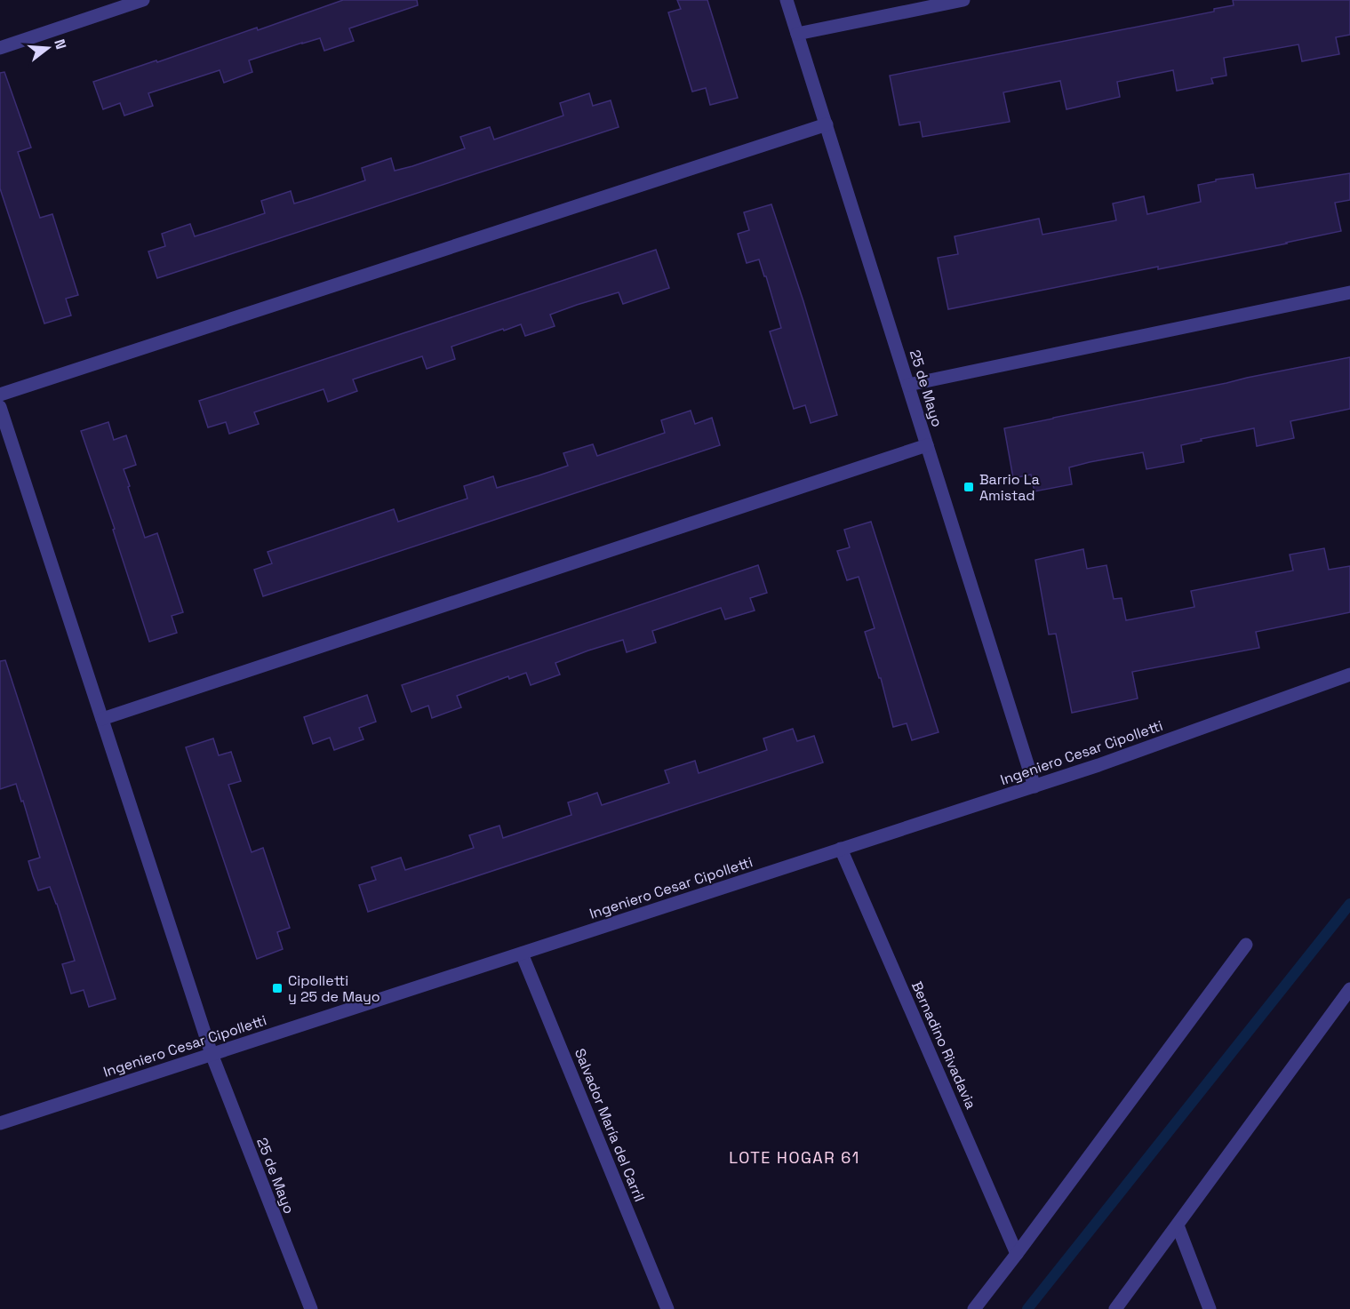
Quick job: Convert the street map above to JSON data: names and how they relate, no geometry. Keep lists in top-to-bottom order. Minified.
{"streets":{"street":["25 de Mayo","Ingeniero Cesar Cipolletti","Bernadino Rivadavia","Salvador María del Carril"]},"crossings":[["25 de Mayo","Ingeniero Cesar Cipolletti"],["Ingeniero Cesar Cipolletti","Bernadino Rivadavia"],["Ingeniero Cesar Cipolletti","Salvador María del Carril"]],"districts":["LOTE HOGAR 61"],"places":{"transit":["Barrio La Amistad","Cipolletti y 25 de Mayo"]},"north":"right"}
